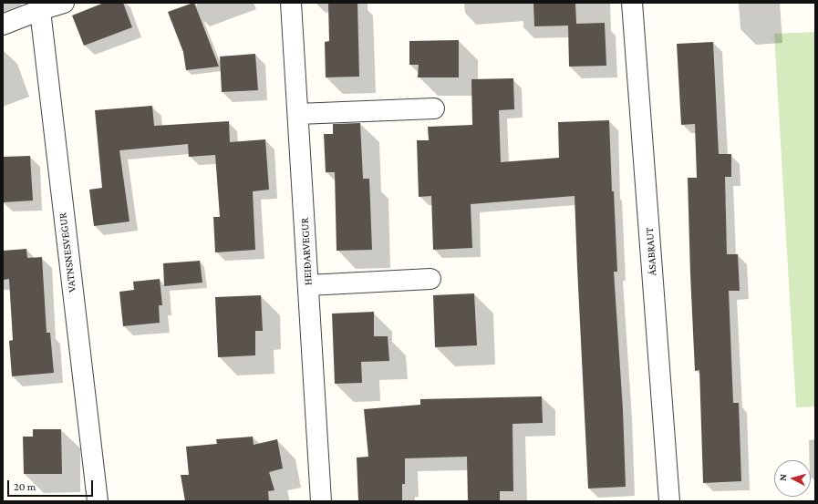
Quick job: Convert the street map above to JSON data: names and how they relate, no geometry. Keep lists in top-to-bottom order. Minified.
{"streets":{"street":["HEIÐARVEGUR","ÁSABRAUT","VATNSNESVEGUR"]},"scale_bar":"20 m","north":"left"}
